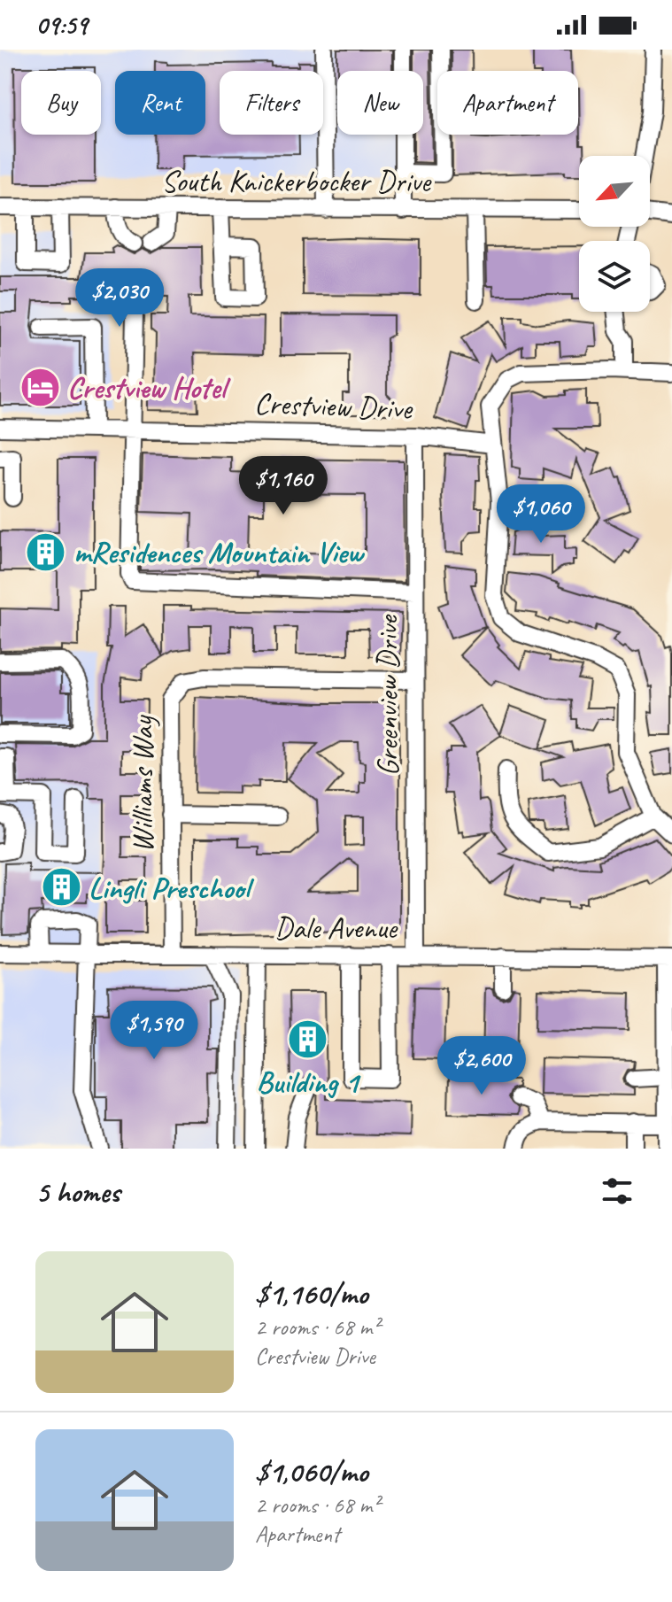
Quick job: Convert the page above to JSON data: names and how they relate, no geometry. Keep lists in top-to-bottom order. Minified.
{"streets":{"street":["South Knickerbocker Drive","Crestview Drive","Greenview Drive","Williams Way","Dale Avenue"]},"crossings":[["Crestview Drive","Greenview Drive"],["Greenview Drive","Williams Way"],["Greenview Drive","Dale Avenue"],["Williams Way","Dale Avenue"]],"places":{"hotel":["Crestview Hotel"],"building":["mResidences Mountain View","Lingli Preschool","Building 1"]},"north":"bottom left","page":{"status":"09:59","chip":["Buy","Rent","Filters","New","Apartment"],"price":["$2,030","$1,160","$1,060","$1,590","$2,600"],"heading":"5 homes","list":[{"name":"$1,160/mo","note":"2 rooms · 68 m² · Crestview Drive"},{"name":"$1,060/mo","note":"2 rooms · 68 m² · Apartment"}]}}
